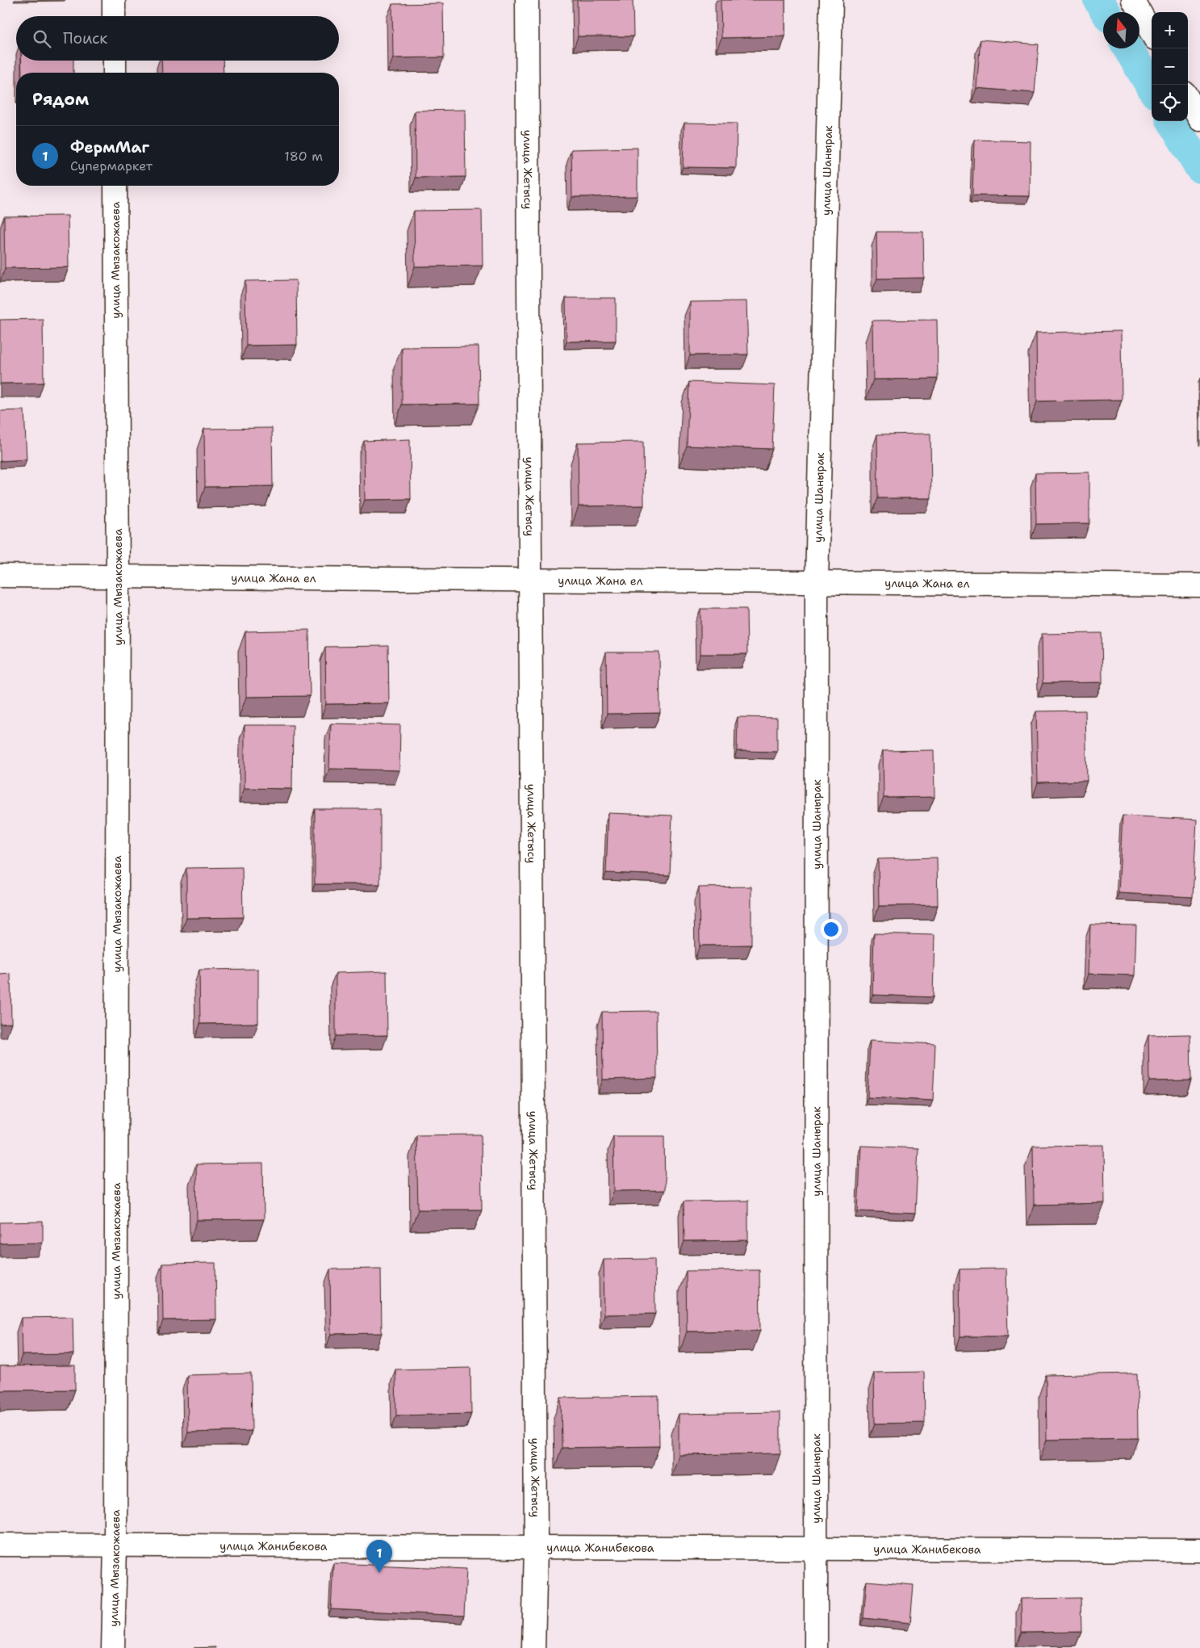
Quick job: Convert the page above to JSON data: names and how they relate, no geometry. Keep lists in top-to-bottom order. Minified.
{"streets":{"street":["улица Жетысу","улица Шанырак","улица Мызакожаева","улица Жана ел","улица Жанибекова"]},"crossings":[["улица Жетысу","улица Жана ел"],["улица Жетысу","улица Жанибекова"],["улица Шанырак","улица Жана ел"],["улица Шанырак","улица Жанибекова"],["улица Мызакожаева","улица Жана ел"],["улица Мызакожаева","улица Жанибекова"]],"north":"top","page":{"map_buttons":["+","−"],"search":"Поиск","heading":"Рядом","list":[{"mark":"1","name":"ФермМаг","note":"Супермаркет","value":"180 m"}],"pins":"1"}}
